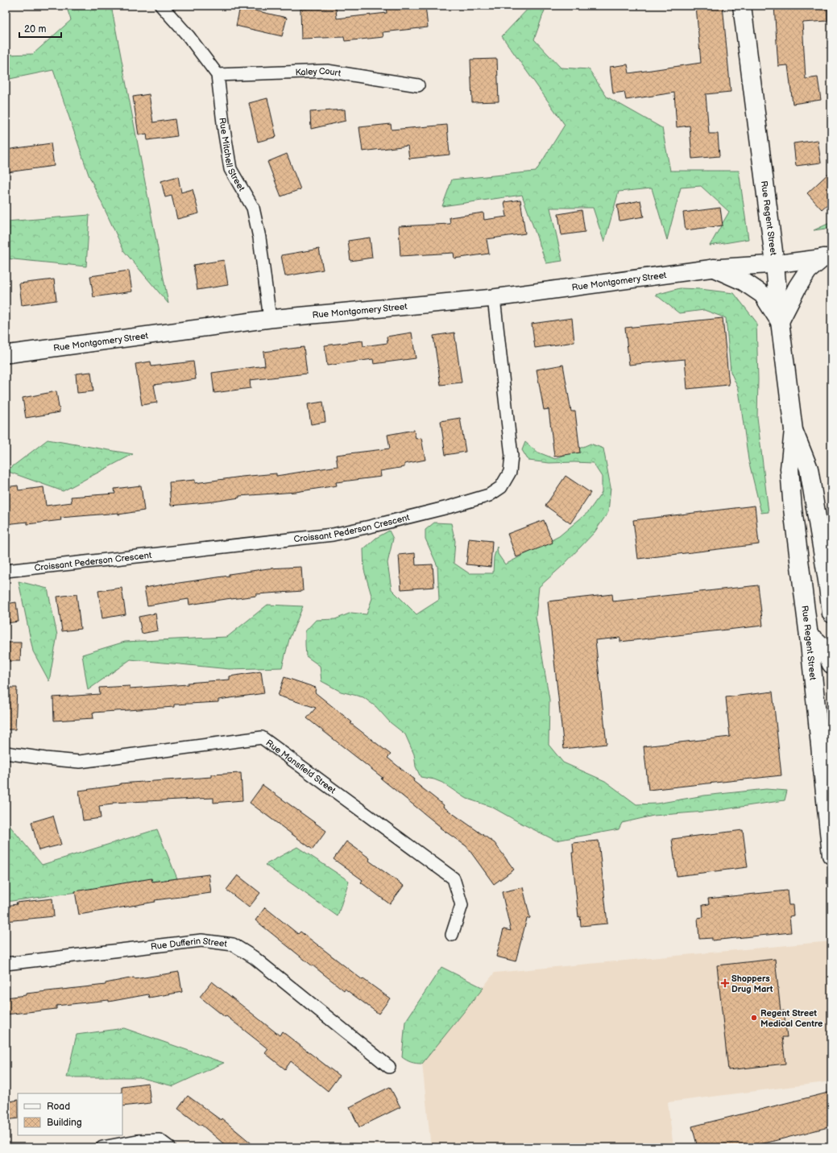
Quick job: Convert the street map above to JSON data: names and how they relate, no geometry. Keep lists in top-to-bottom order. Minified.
{"streets":{"main road":["Rue Regent Street"],"street":["Kaley Court","Rue Mitchell Street","Rue Montgomery Street","Croissant Pederson Crescent","Rue Mansfield Street","Rue Dufferin Street"]},"crossings":[["Kaley Court","Rue Mitchell Street"],["Rue Mitchell Street","Rue Montgomery Street"],["Rue Regent Street","Rue Montgomery Street"],["Rue Montgomery Street","Croissant Pederson Crescent"]],"places":{"health":["Shoppers Drug Mart"],"other":["Regent Street Medical Centre"]},"legend":["Road","Building"],"scale_bar":"20 m"}
